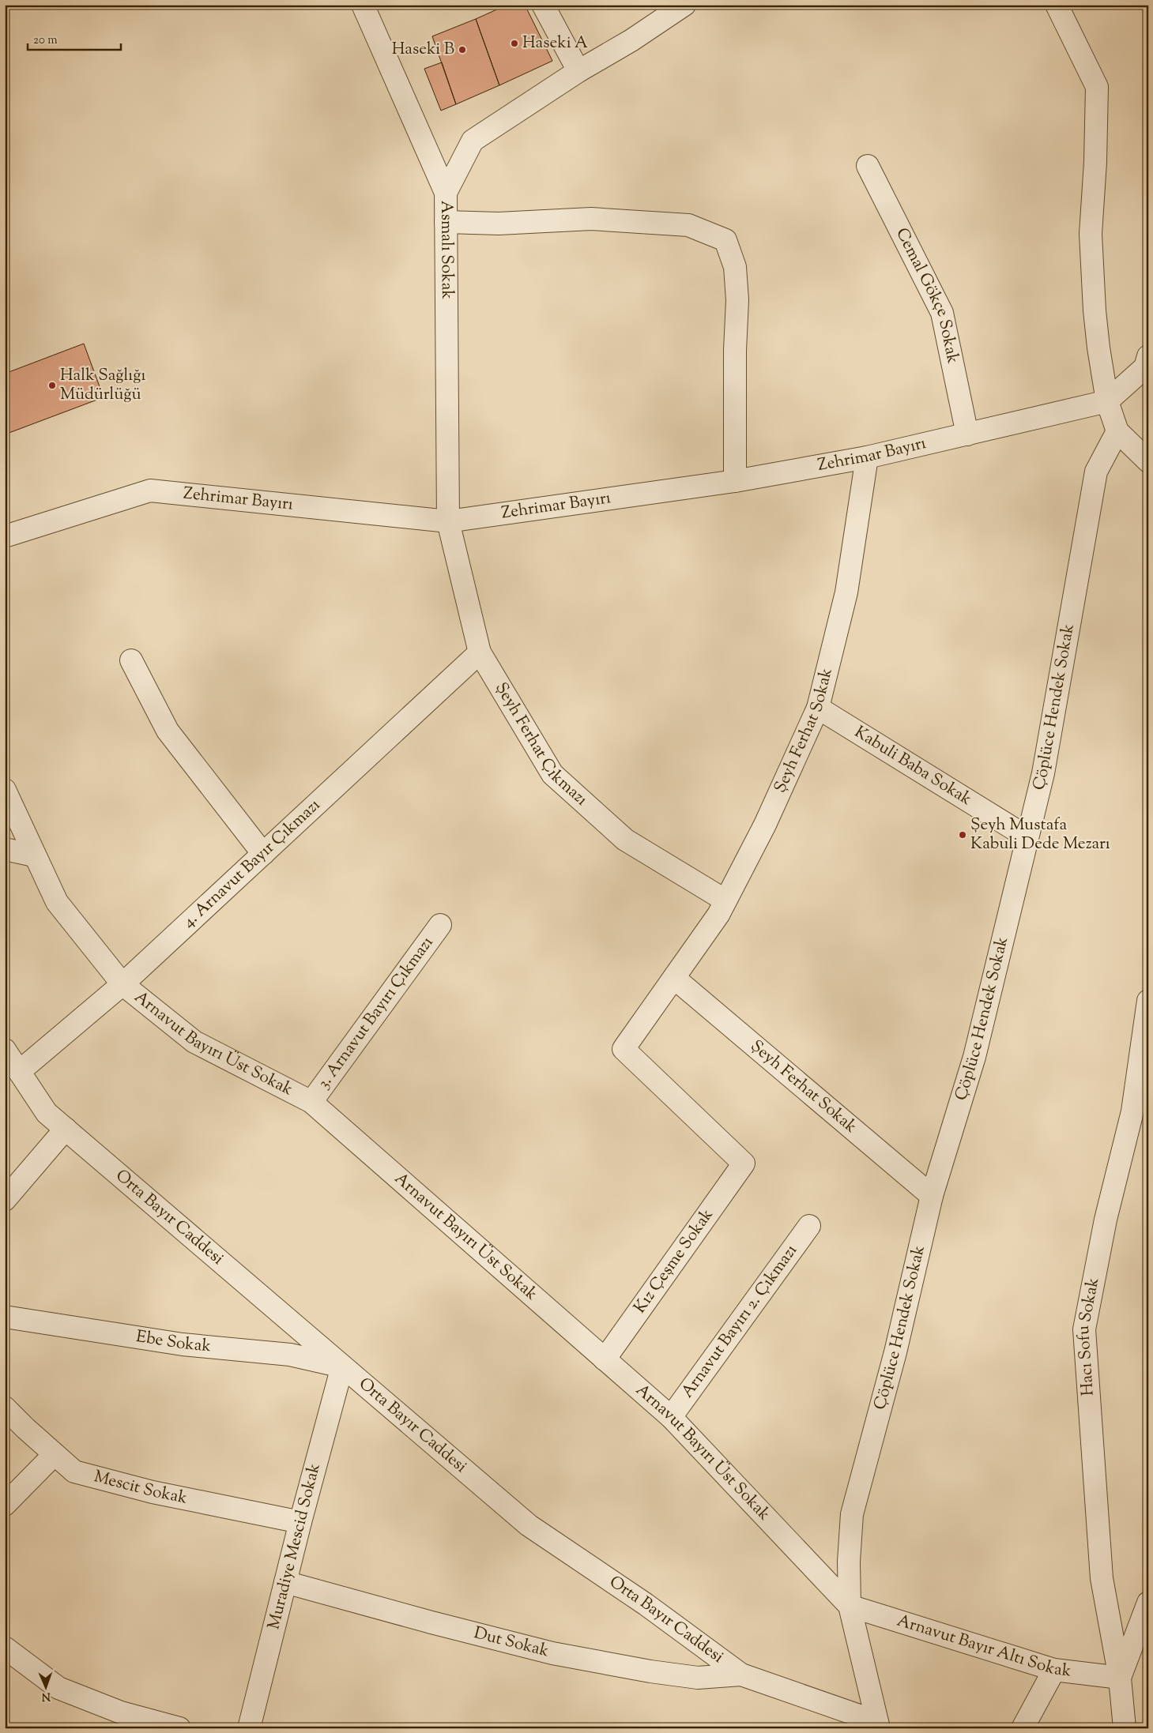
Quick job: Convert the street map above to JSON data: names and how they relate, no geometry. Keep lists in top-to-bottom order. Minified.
{"streets":{"street":["Asmalı Sokak","Cemal Gökçe Sokak","Zehrimar Bayırı","Çöplüce Hendek Sokak","Şeyh Ferhat Sokak","Şeyh Ferhat Çıkmazı","Kabuli Baba Sokak","4. Arnavut Bayır Çıkmazı","3. Arnavut Bayırı Çıkmazı","Arnavut Bayırı Üst Sokak","Orta Bayır Caddesi","Kız Çeşme Sokak","Arnavut Bayırı 2. Çıkmazı","Hacı Sofu Sokak","Ebe Sokak","Mescit Sokak","Muradiye Mescid Sokak","Dut Sokak","Arnavut Bayır Altı Sokak"]},"crossings":[["Asmalı Sokak","Zehrimar Bayırı"],["Asmalı Sokak","Şeyh Ferhat Çıkmazı"],["Cemal Gökçe Sokak","Zehrimar Bayırı"],["Zehrimar Bayırı","Şeyh Ferhat Sokak"],["Zehrimar Bayırı","Şeyh Ferhat Çıkmazı"],["Çöplüce Hendek Sokak","Şeyh Ferhat Sokak"],["Çöplüce Hendek Sokak","Kabuli Baba Sokak"],["Çöplüce Hendek Sokak","Arnavut Bayırı Üst Sokak"],["Çöplüce Hendek Sokak","Arnavut Bayır Altı Sokak"],["Şeyh Ferhat Sokak","Şeyh Ferhat Çıkmazı"],["Şeyh Ferhat Sokak","Kabuli Baba Sokak"],["Şeyh Ferhat Sokak","Kız Çeşme Sokak"],["Şeyh Ferhat Çıkmazı","4. Arnavut Bayır Çıkmazı"],["4. Arnavut Bayır Çıkmazı","Arnavut Bayırı Üst Sokak"],["4. Arnavut Bayır Çıkmazı","Orta Bayır Caddesi"],["3. Arnavut Bayırı Çıkmazı","Arnavut Bayırı Üst Sokak"],["Arnavut Bayırı Üst Sokak","Orta Bayır Caddesi"],["Arnavut Bayırı Üst Sokak","Kız Çeşme Sokak"],["Arnavut Bayırı Üst Sokak","Arnavut Bayırı 2. Çıkmazı"],["Arnavut Bayırı Üst Sokak","Arnavut Bayır Altı Sokak"],["Orta Bayır Caddesi","Ebe Sokak"],["Orta Bayır Caddesi","Muradiye Mescid Sokak"],["Orta Bayır Caddesi","Dut Sokak"],["Hacı Sofu Sokak","Arnavut Bayır Altı Sokak"],["Ebe Sokak","Muradiye Mescid Sokak"],["Mescit Sokak","Muradiye Mescid Sokak"],["Muradiye Mescid Sokak","Dut Sokak"]],"places":["Haseki A","Haseki B","Halk Sağlığı Müdürlüğü","Şeyh Mustafa Kabuli Dede Mezarı"],"scale_bar":"20 m","north":"bottom"}
